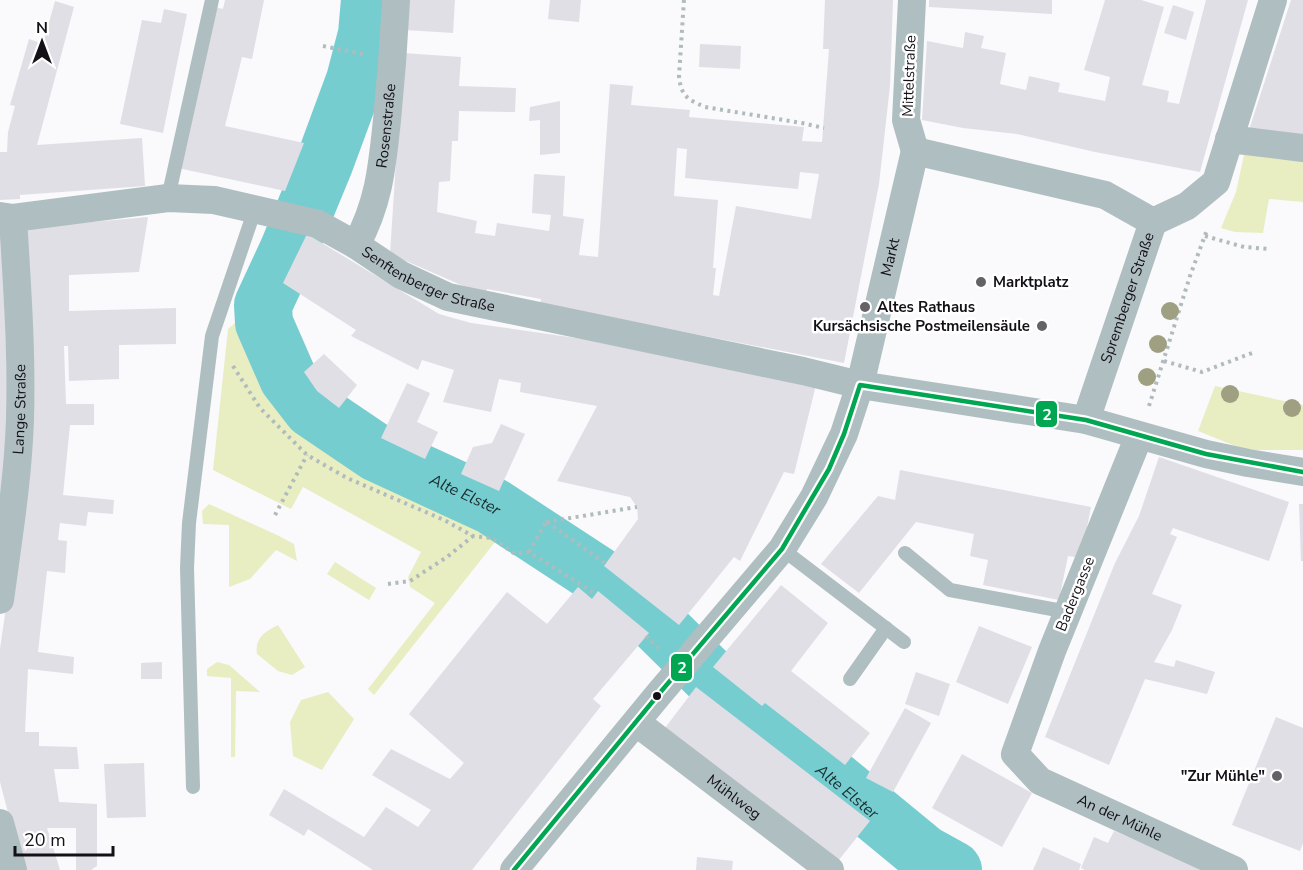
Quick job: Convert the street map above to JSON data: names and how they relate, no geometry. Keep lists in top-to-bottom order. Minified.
{"streets":{"street":["Mittelstraße","Rosenstraße","Markt","Senftenberger Straße","Spremberger Straße","Lange Straße","Badergasse","Mühlweg","An der Mühle"]},"crossings":[["Mittelstraße","Markt"],["Rosenstraße","Senftenberger Straße"],["Markt","Senftenberger Straße"],["Markt","Mühlweg"],["Senftenberger Straße","Lange Straße"],["Badergasse","An der Mühle"]],"water":["Alte Elster"],"places":["Marktplatz","Altes Rathaus","Kursächsische Postmeilensäule","\"Zur Mühle\""],"lines":["transit line 2"],"scale_bar":"20 m","north":"top"}
